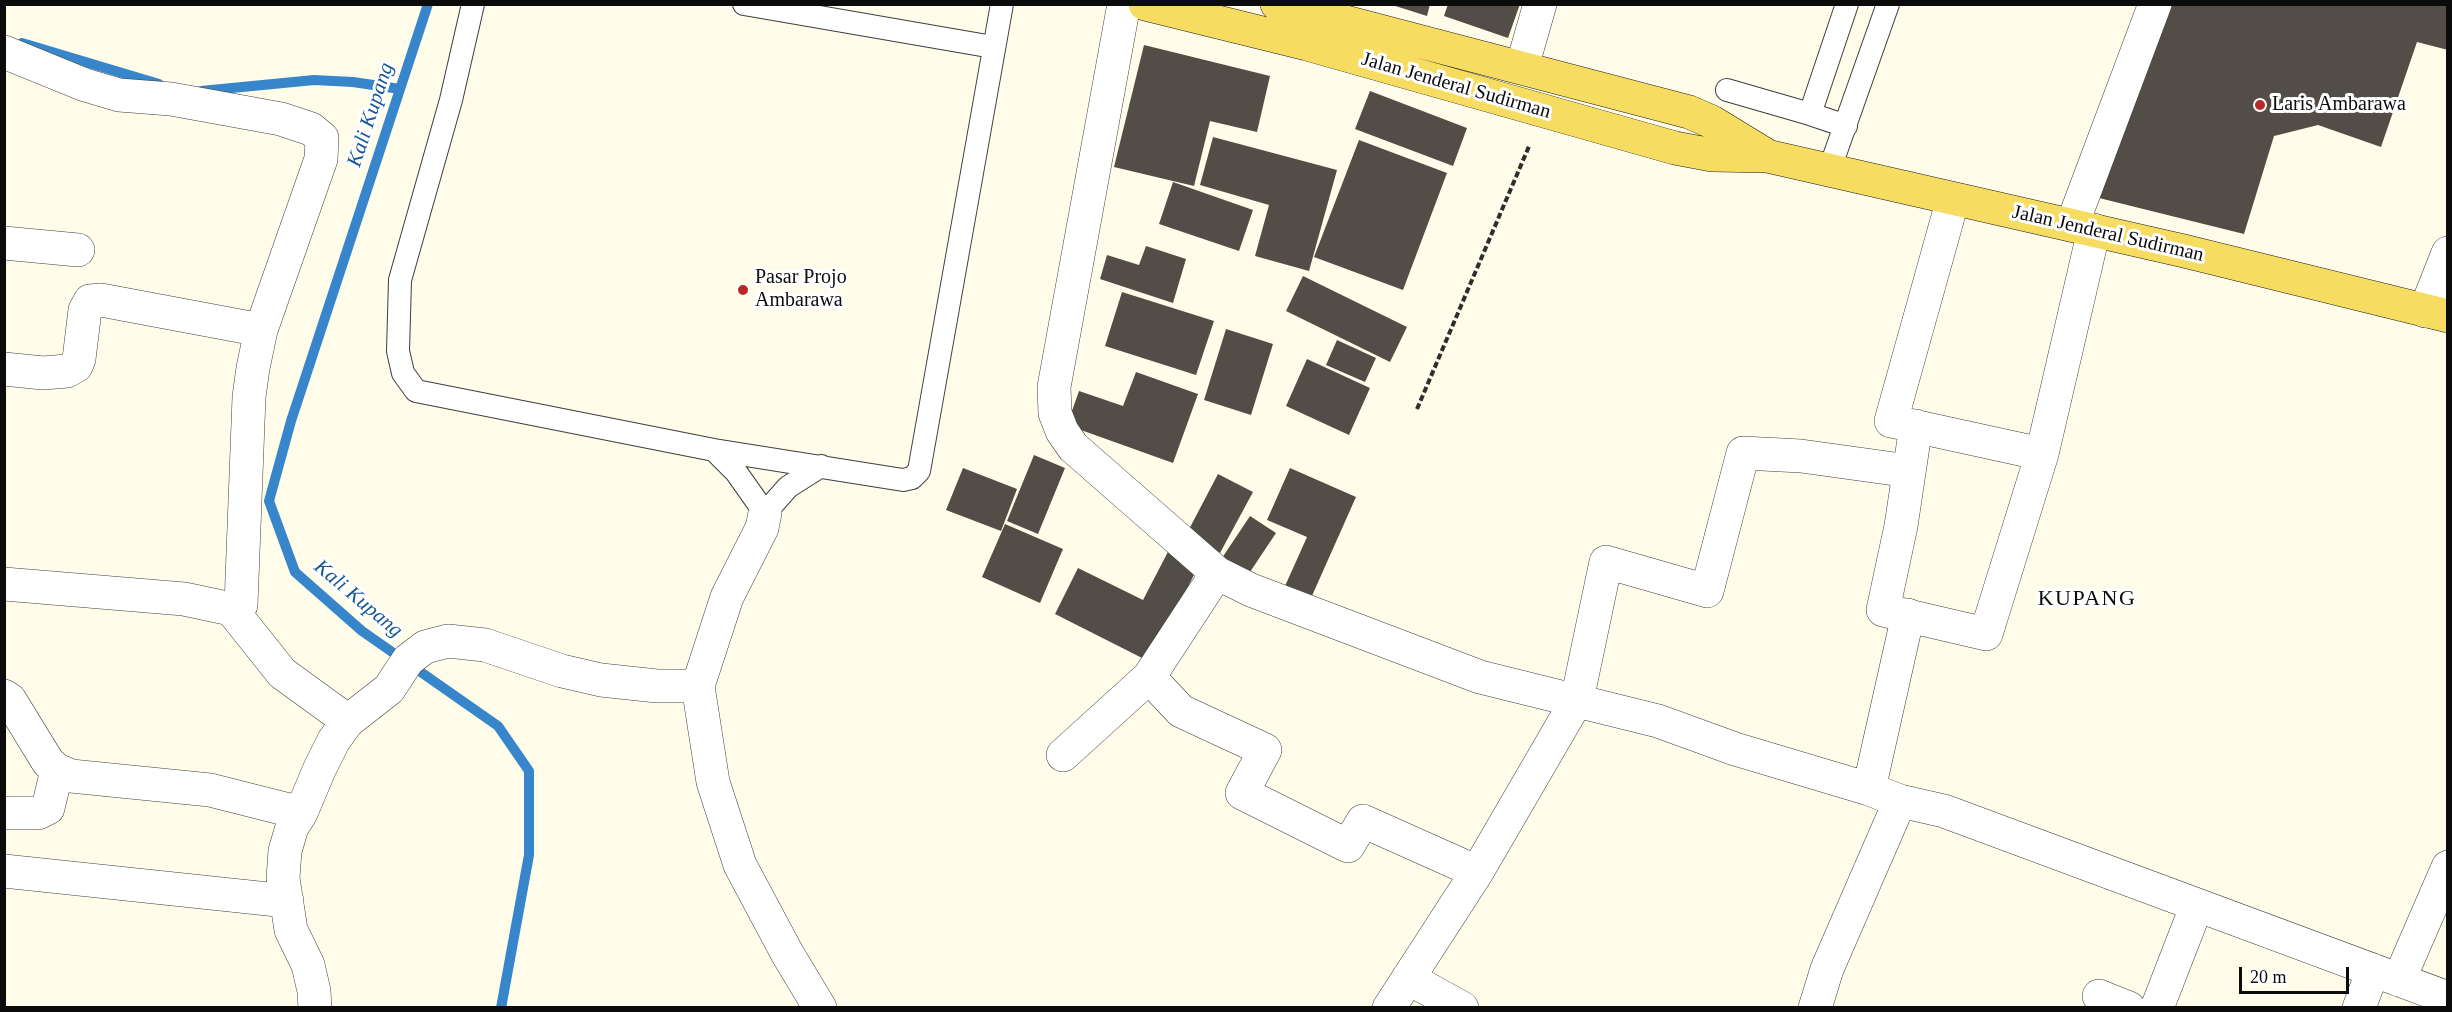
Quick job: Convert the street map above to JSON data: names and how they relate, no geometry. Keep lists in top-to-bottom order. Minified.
{"streets":{"main road":["Jalan Jenderal Sudirman"]},"districts":["KUPANG"],"water":["Kali Kupang"],"places":["Laris Ambarawa","Pasar Projo Ambarawa"],"scale_bar":"20 m"}
